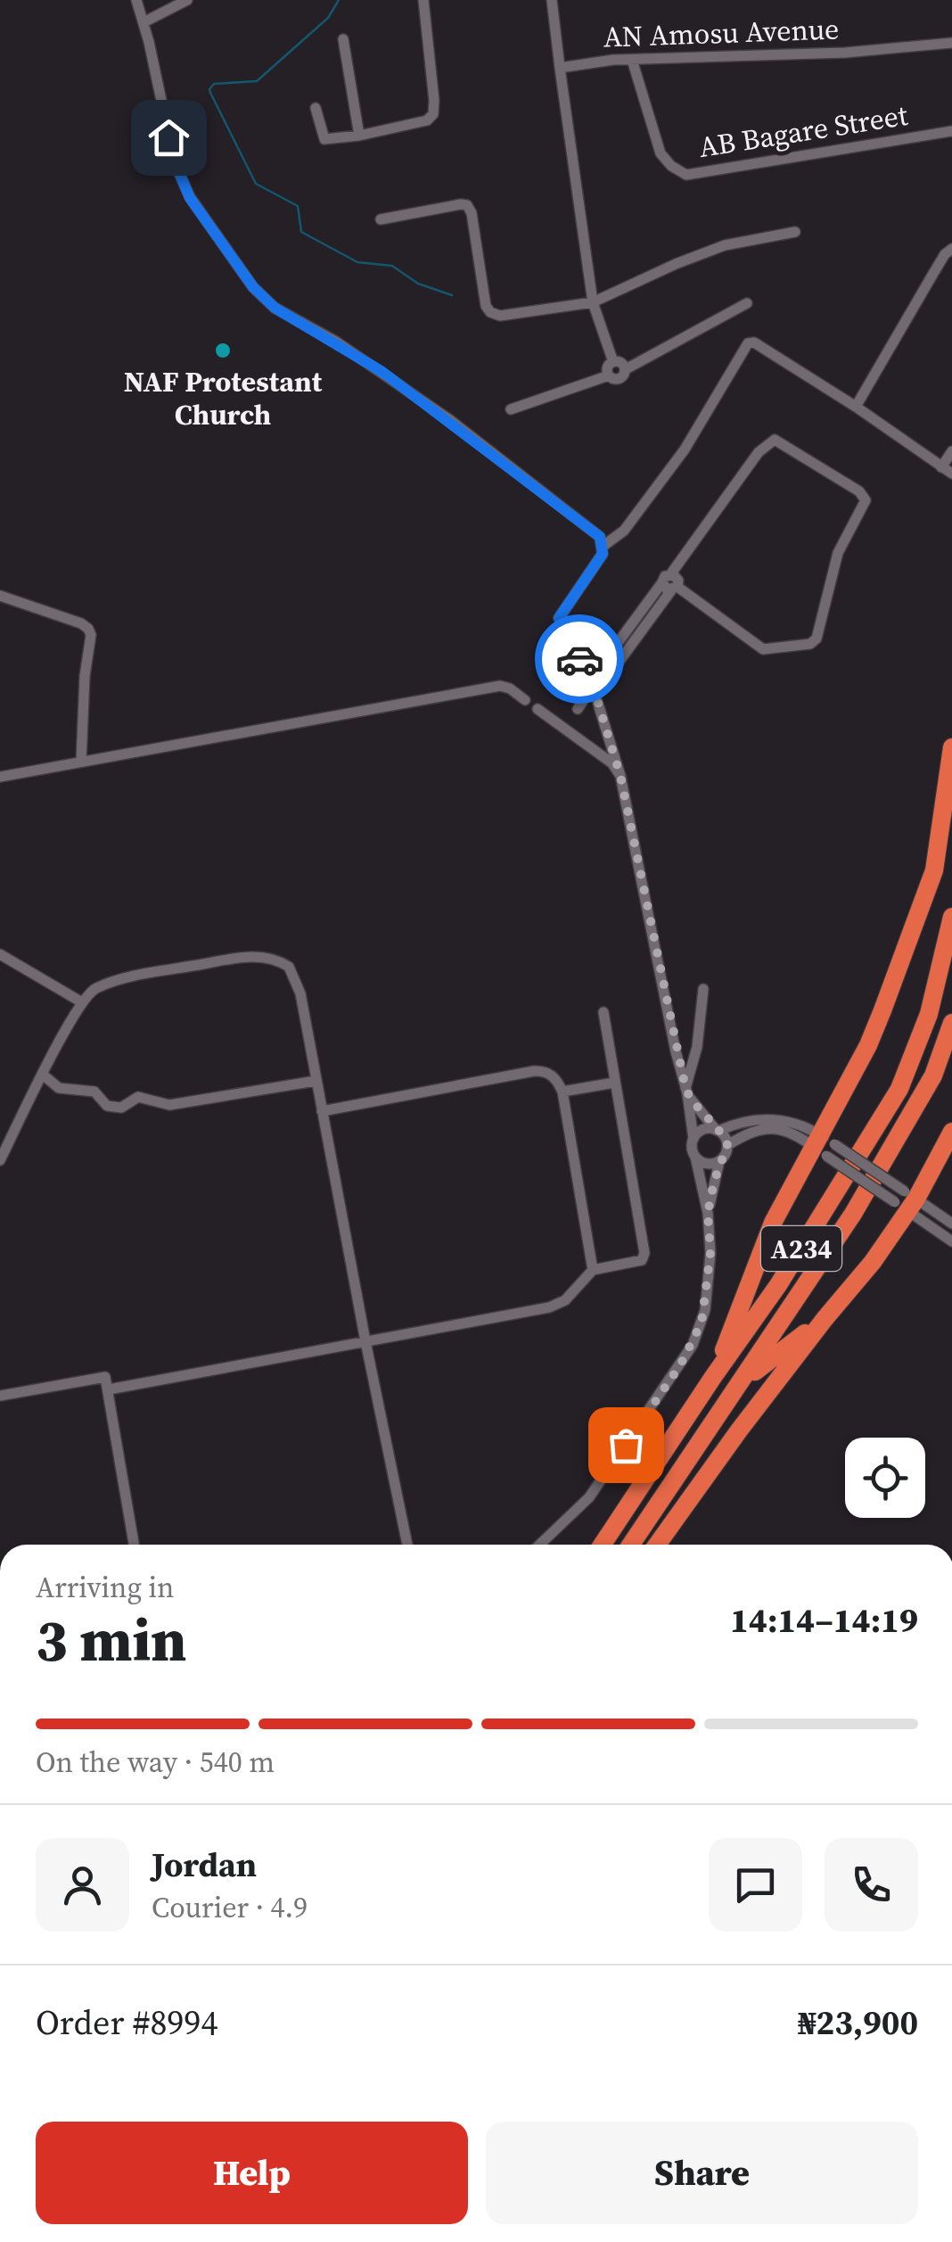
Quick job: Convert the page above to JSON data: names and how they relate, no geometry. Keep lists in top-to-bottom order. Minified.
{"streets":{"highway":["A234"],"street":["AN Amosu Avenue","AB Bagare Street"]},"crossings":[["AN Amosu Avenue","AB Bagare Street"]],"places":["NAF Protestant Church"],"page":{"heading":["3 min","Arriving in","14:14–14:19"],"panel":["Jordan","Courier · 4.9","Order #8994","₦23,900"],"bar":"On the way · 540 m","buttons":["Help","Share"]}}
